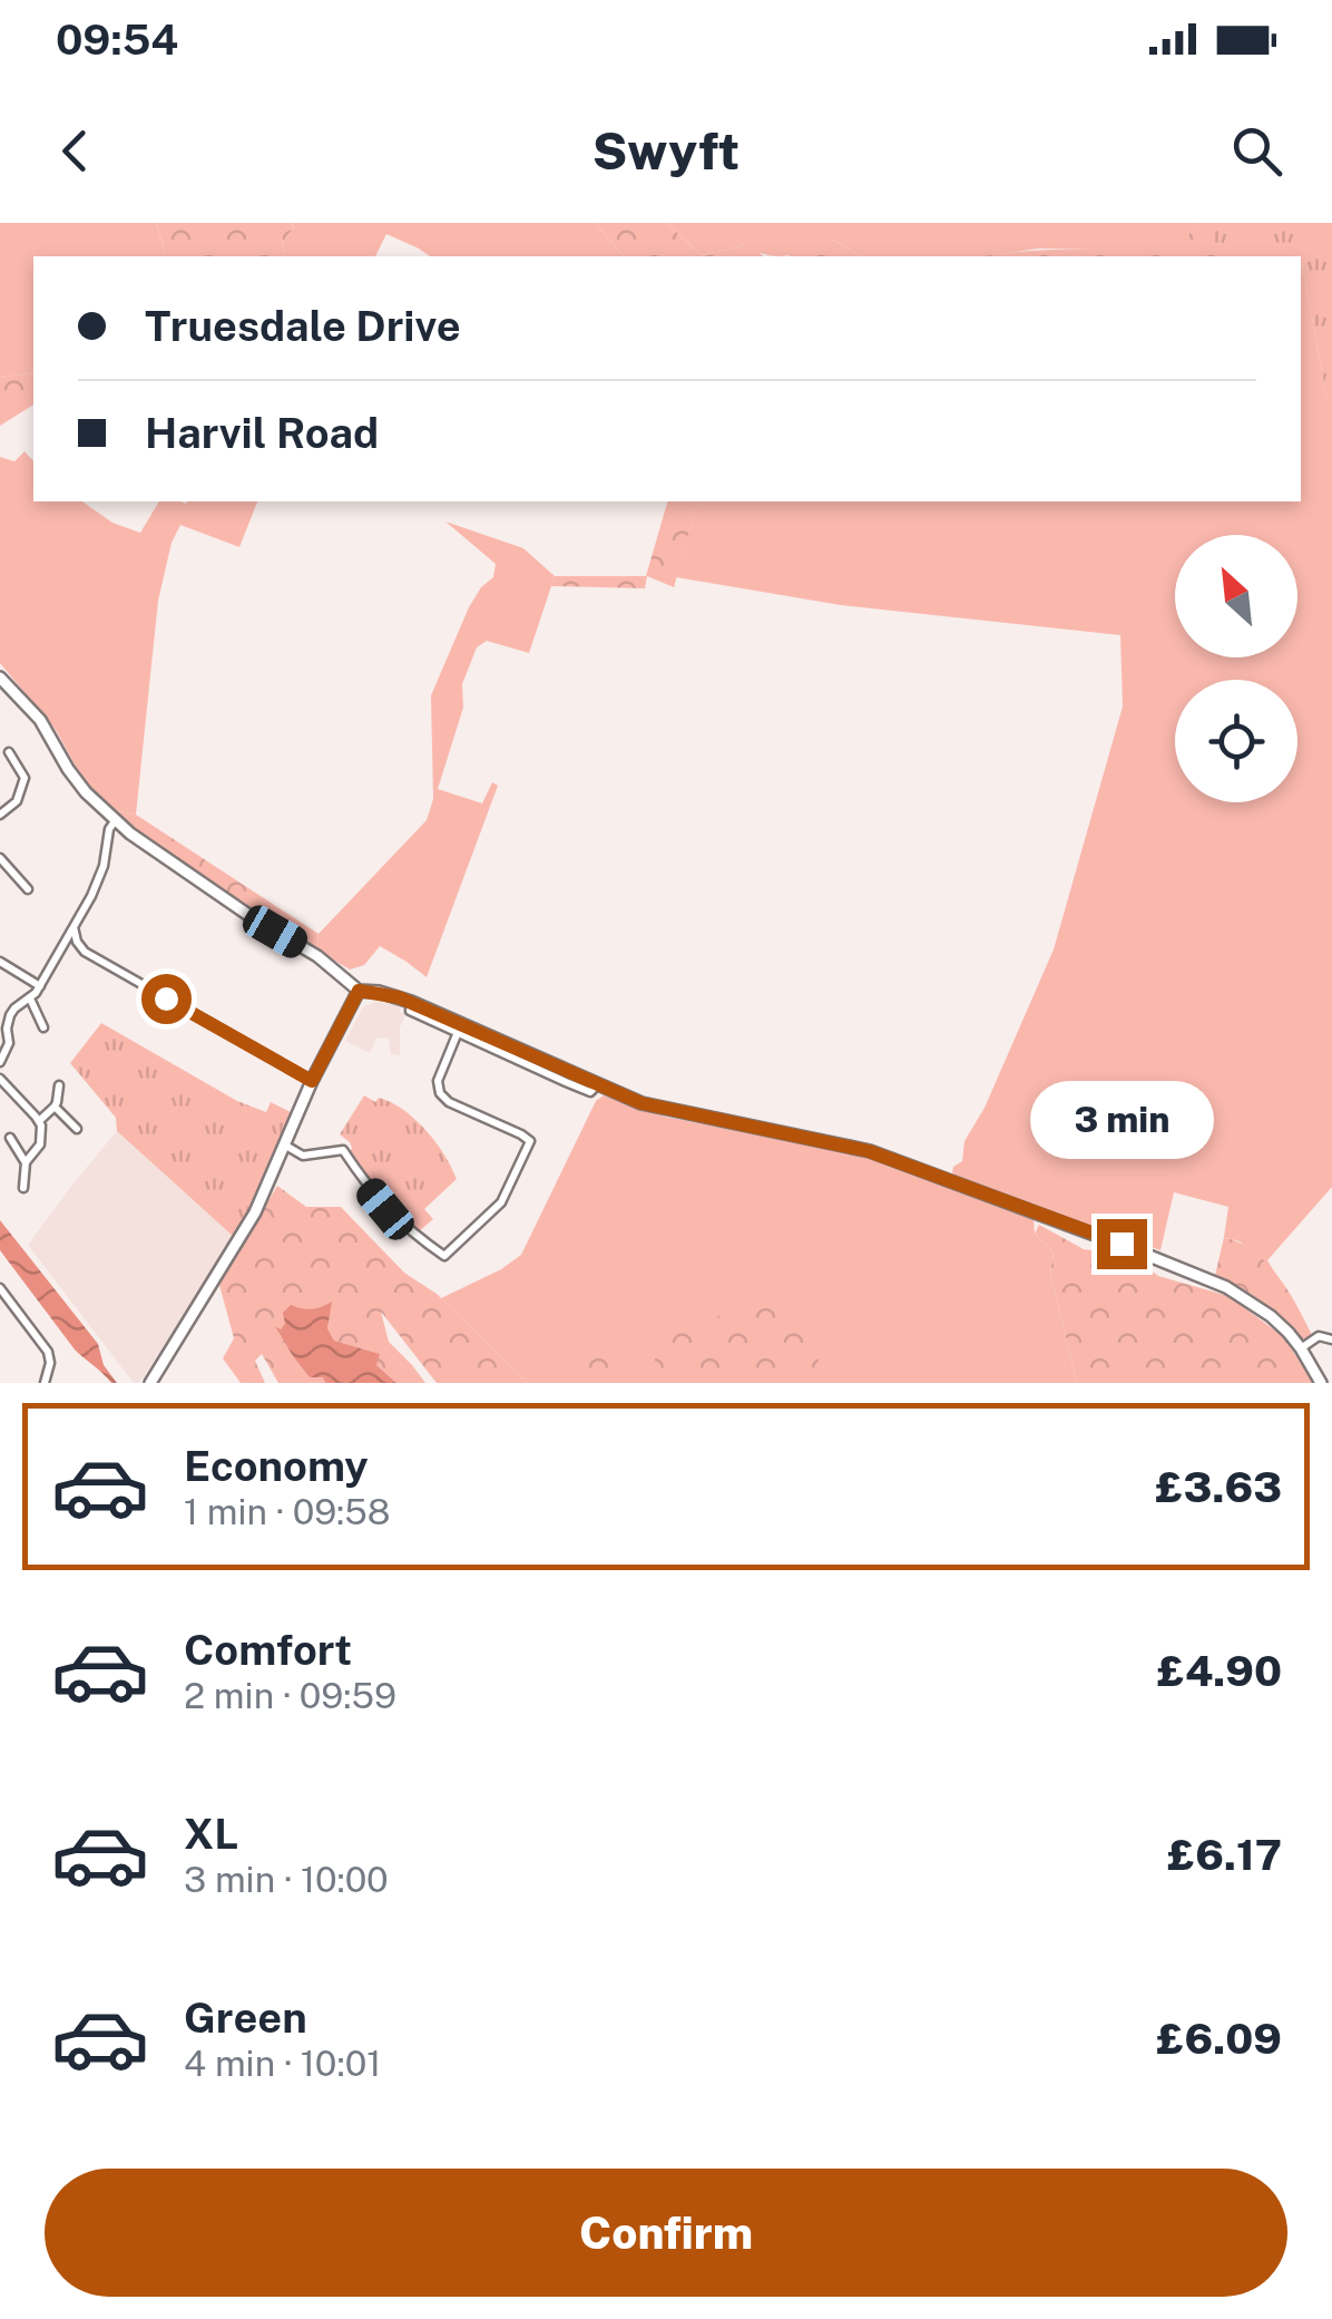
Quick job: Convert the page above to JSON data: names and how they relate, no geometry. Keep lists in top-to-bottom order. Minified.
{"north":"top left","page":{"status":"09:54","header":"Swyft","banner":["Truesdale Drive","Harvil Road"],"bubble":"3 min","list":[{"name":"Economy","note":"1 min · 09:58","value":"£3.63"},{"name":"Comfort","note":"2 min · 09:59","value":"£4.90"},{"name":"XL","note":"3 min · 10:00","value":"£6.17"},{"name":"Green","note":"4 min · 10:01","value":"£6.09"}],"buttons":"Confirm"}}
